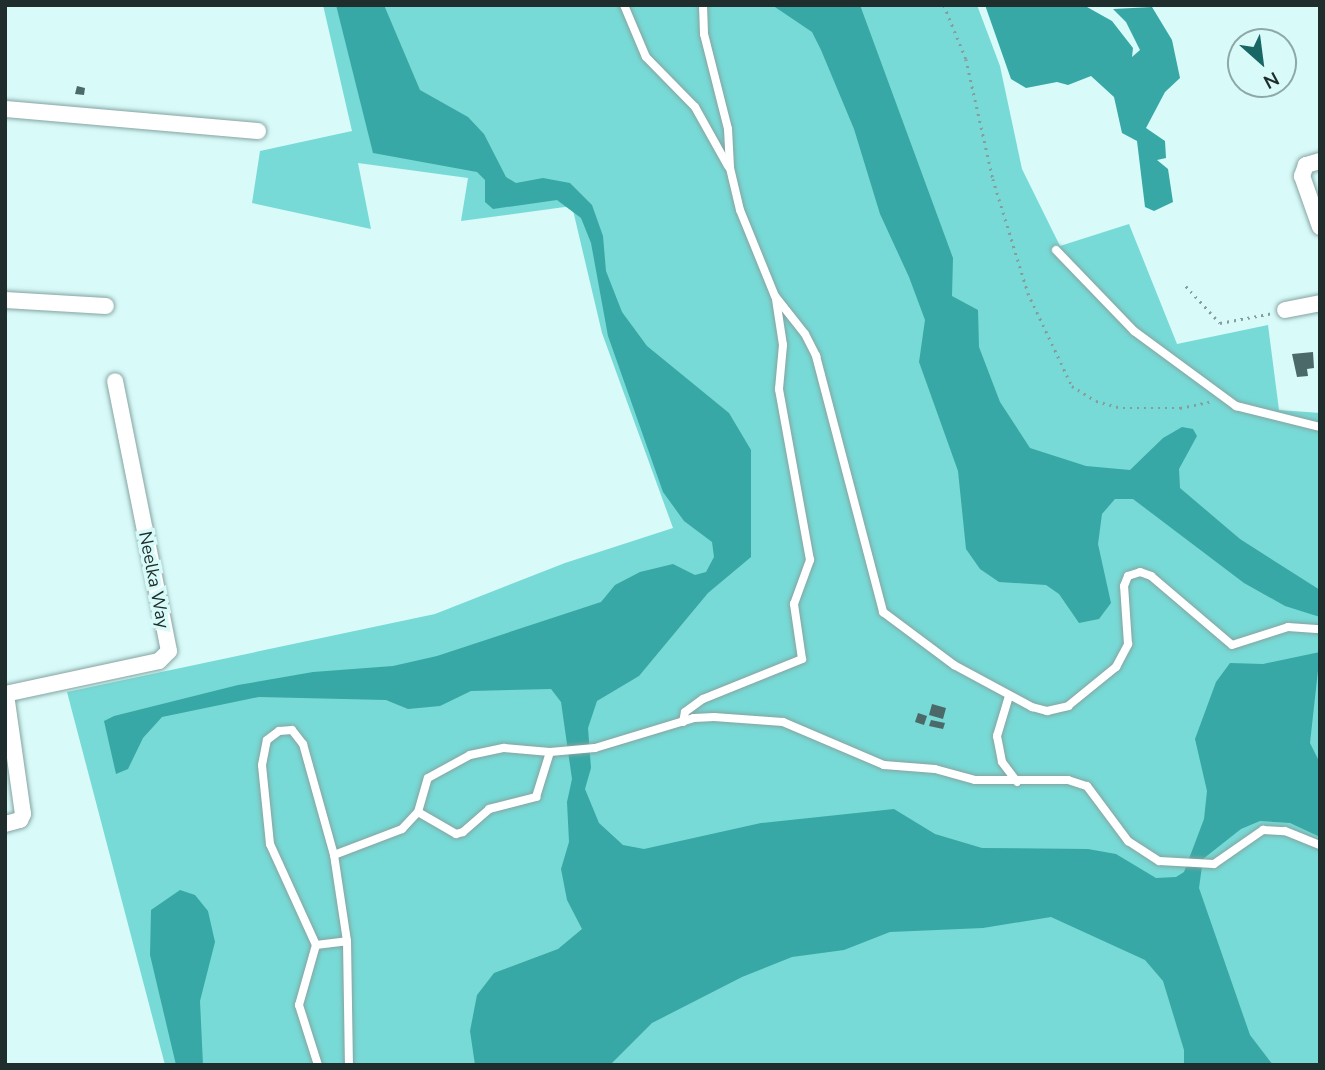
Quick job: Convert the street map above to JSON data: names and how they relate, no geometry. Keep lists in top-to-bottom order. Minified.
{"streets":{"street":["Neelka Way"]},"north":"bottom right"}
